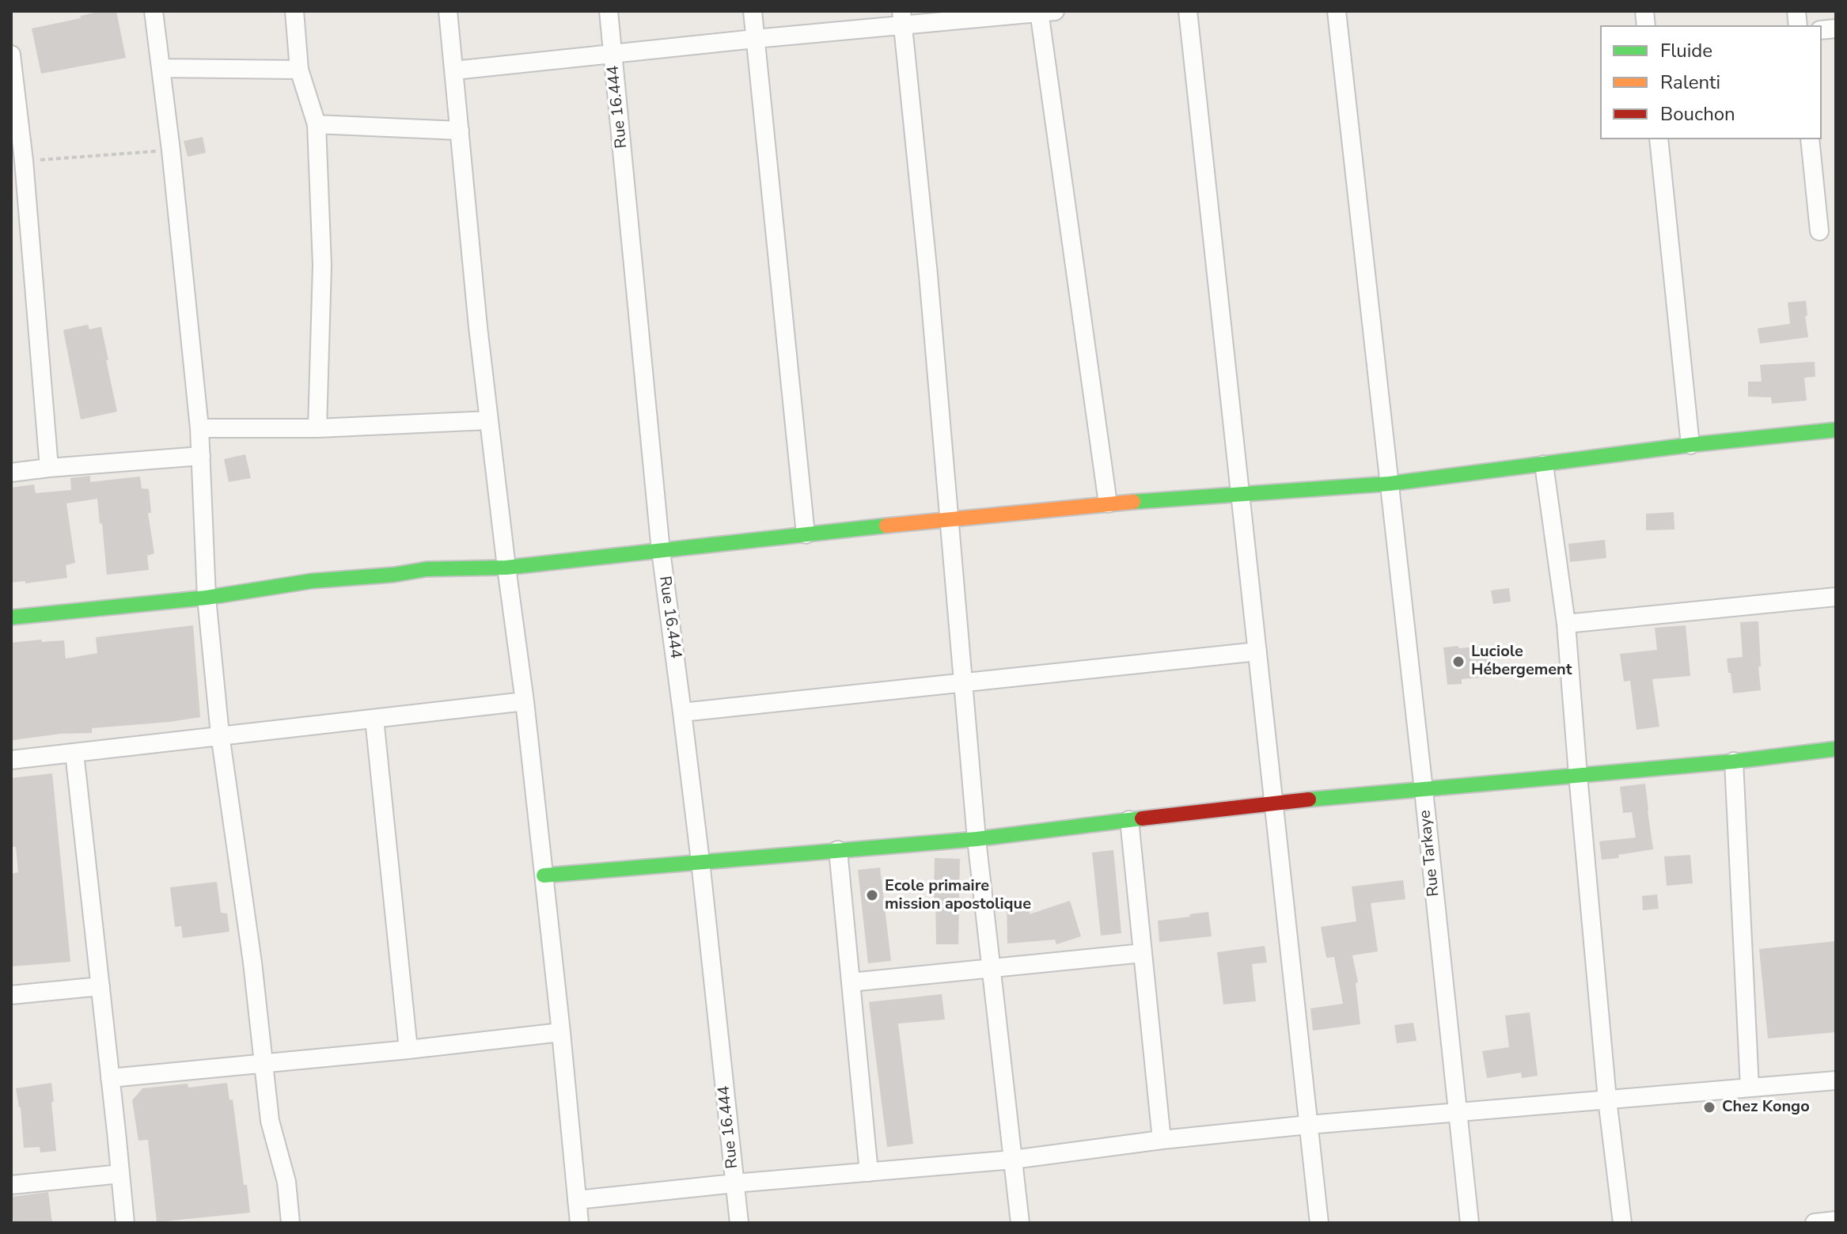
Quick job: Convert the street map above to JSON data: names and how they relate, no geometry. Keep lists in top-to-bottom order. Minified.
{"streets":{"street":["Rue 16.444","Rue Tarkaye"]},"places":["Luciole Hébergement","Ecole primaire mission apostolique","Chez Kongo"],"legend":["Fluide","Ralenti","Bouchon"]}
